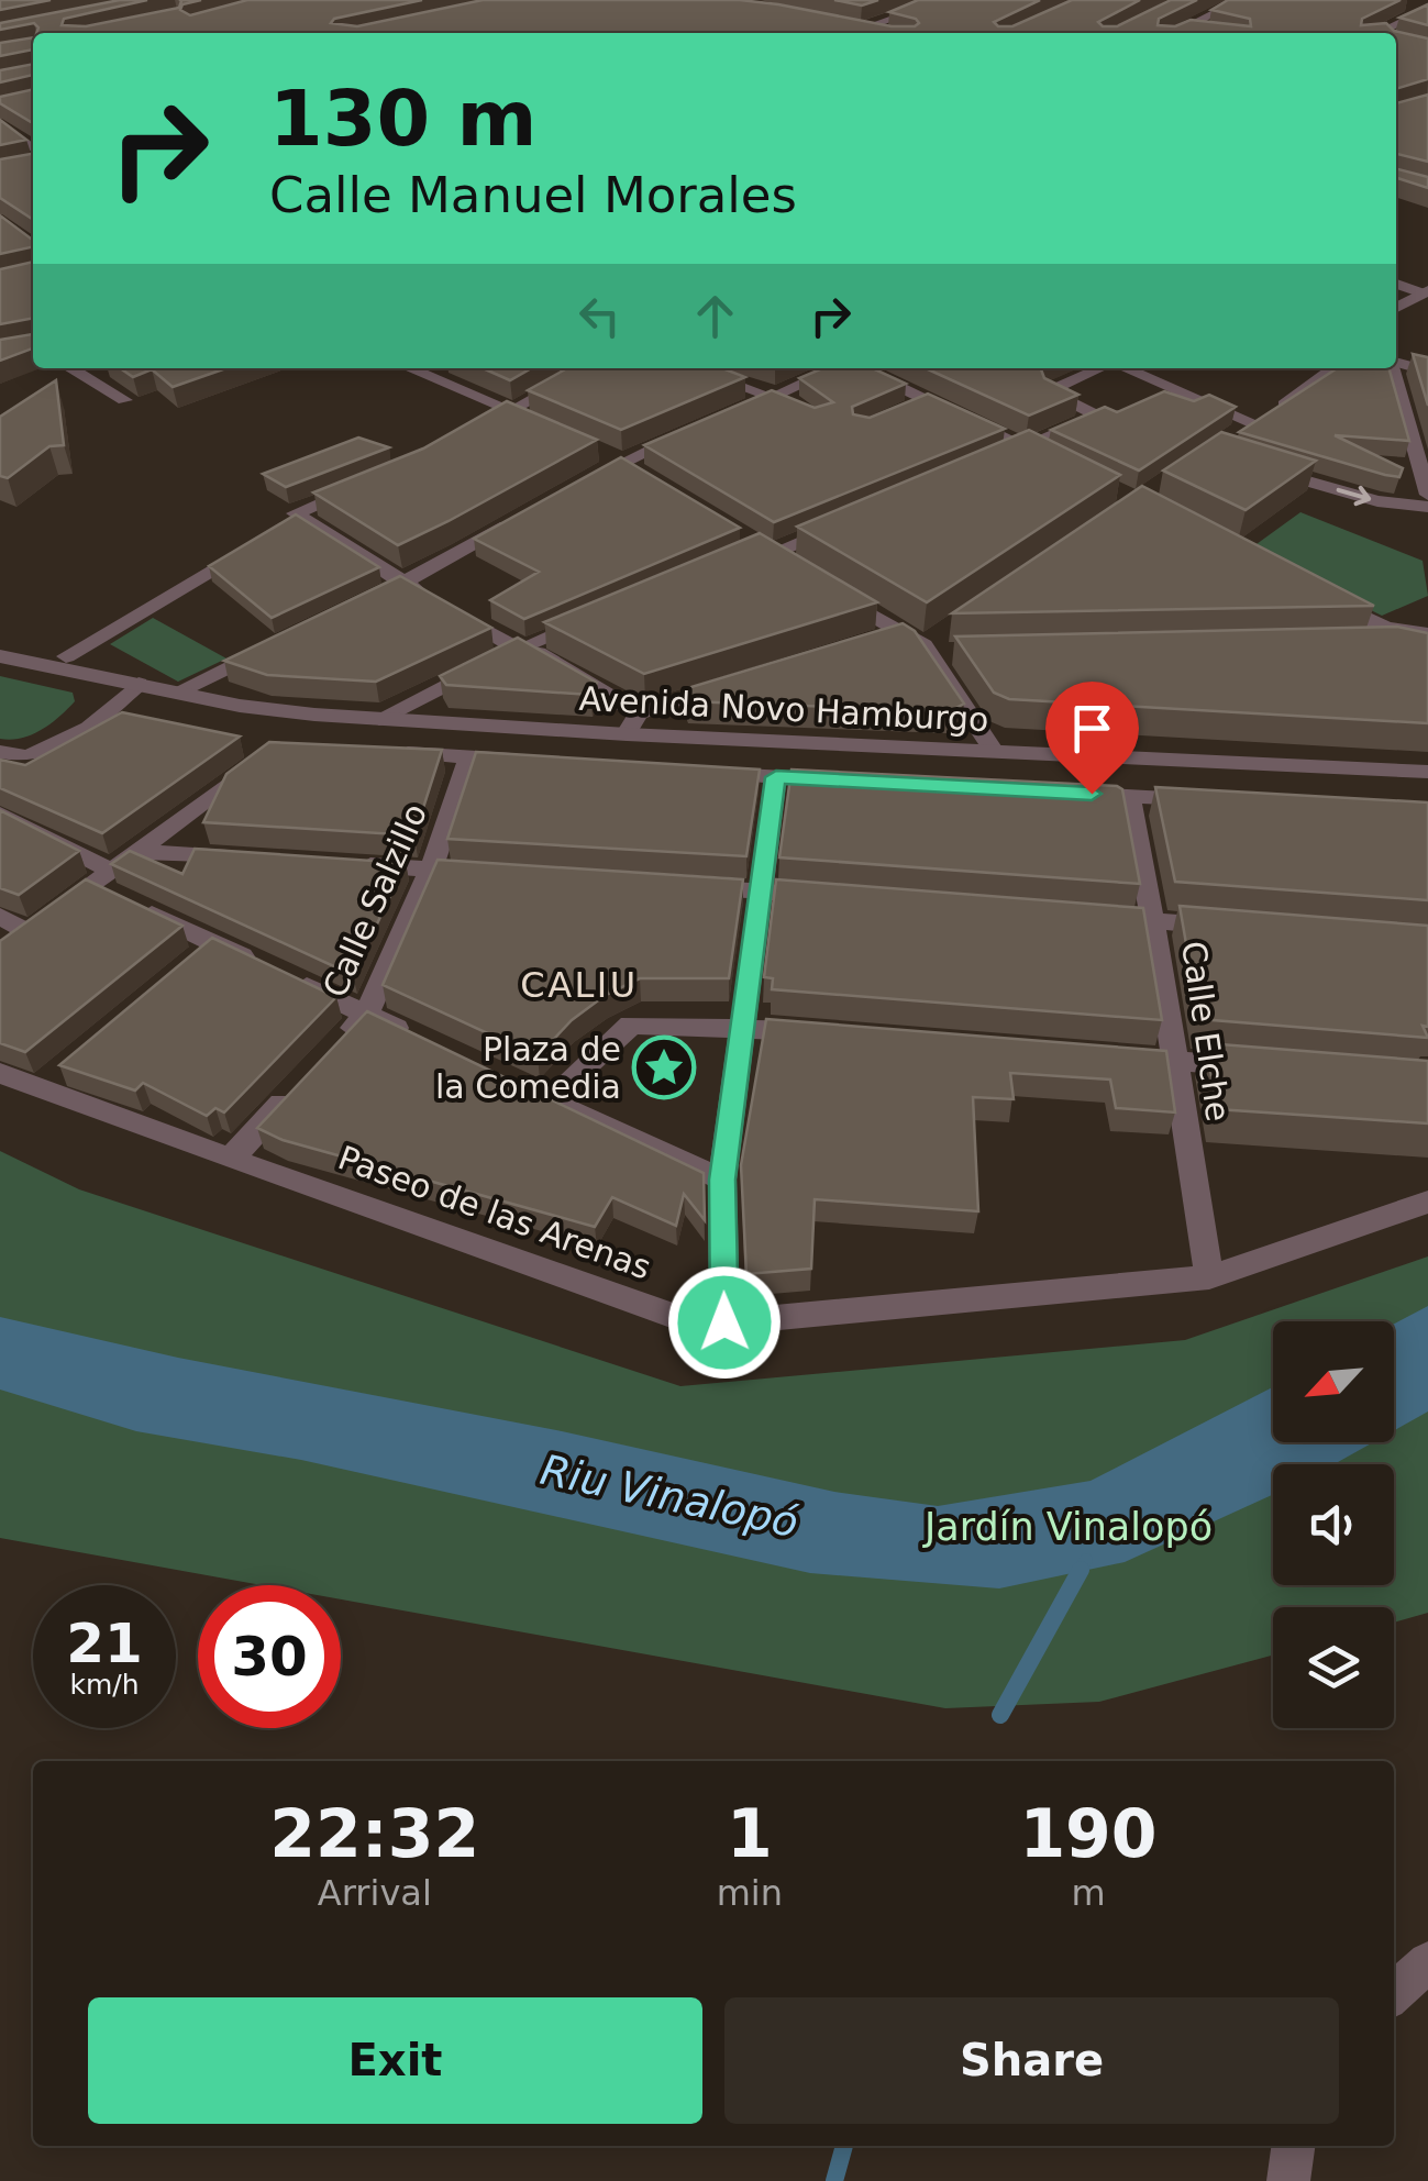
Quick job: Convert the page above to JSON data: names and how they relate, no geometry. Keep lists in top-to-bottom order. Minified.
{"streets":{"street":["Avenida Novo Hamburgo","Calle Salzillo","Calle Elche","Paseo de las Arenas"]},"crossings":[["Calle Elche","Paseo de las Arenas"]],"districts":["CALIU"],"water":["Riu Vinalopó"],"parks":["Jardín Vinalopó"],"places":{"place":["Plaza de la Comedia"]},"north":"bottom left","page":{"turn":["130 m","Calle Manuel Morales"],"speed":"21 km/h","limit":"30","eta":["22:32","Arrival","1","min","190","m"],"buttons":["Exit","Share"]}}
